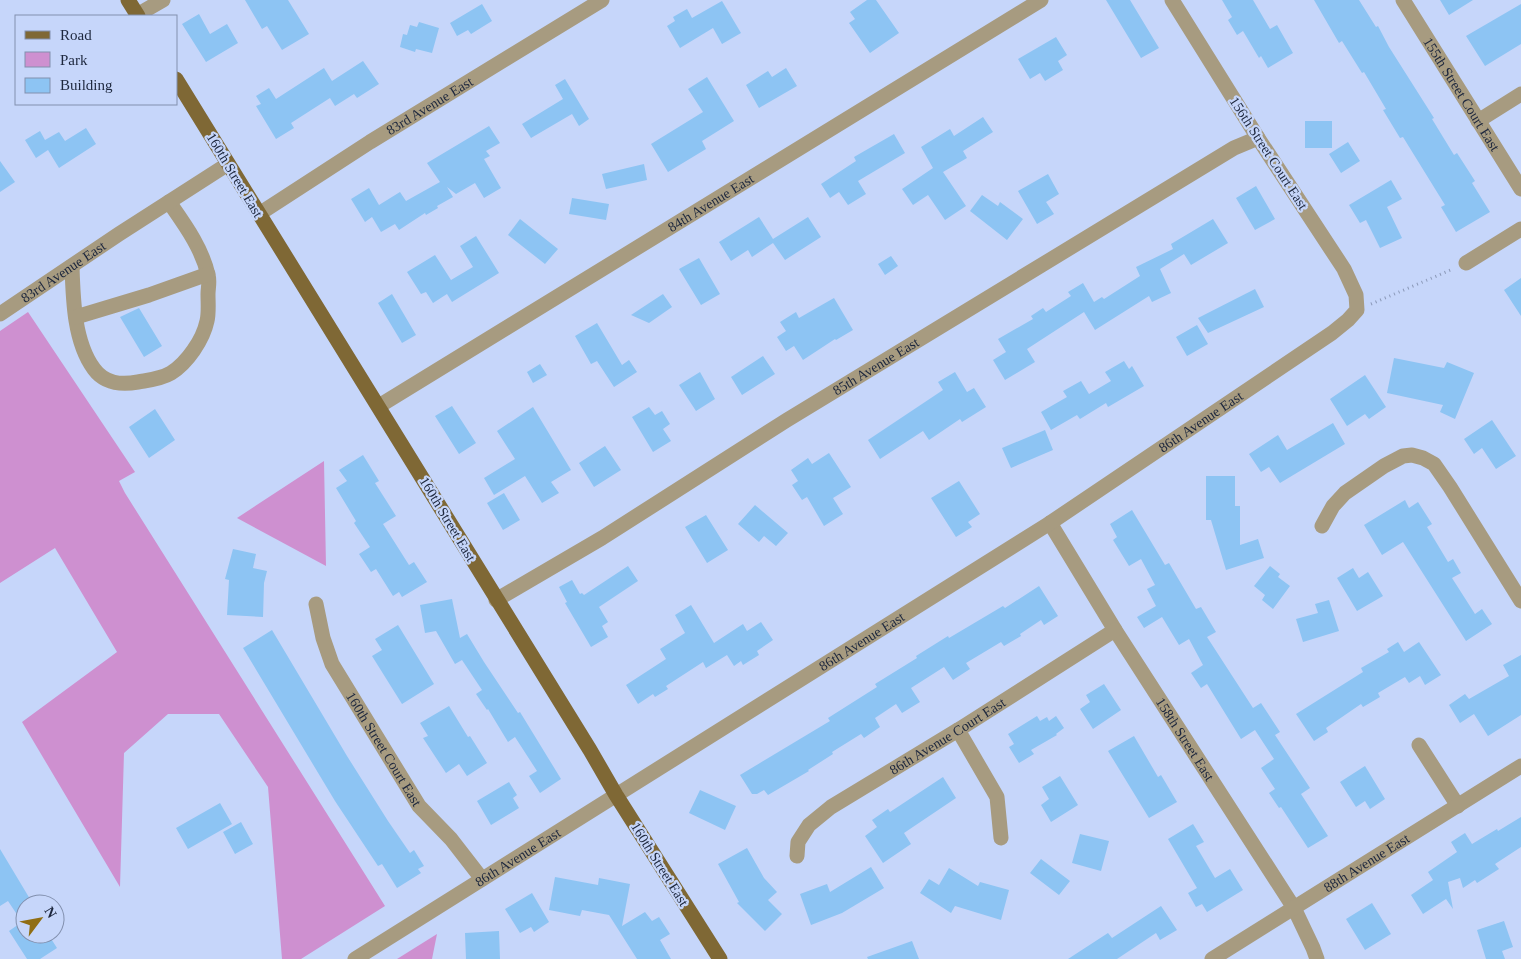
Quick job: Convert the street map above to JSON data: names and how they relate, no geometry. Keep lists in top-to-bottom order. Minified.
{"streets":{"main road":["160th Street East"],"street":["155th Street Court East","83rd Avenue East","156th Street Court East","84th Avenue East","85th Avenue East","86th Avenue East","86th Avenue Court East","158th Street East","160th Street Court East","88th Avenue East"]},"crossings":[["83rd Avenue East","160th Street East"],["156th Street Court East","85th Avenue East"],["156th Street Court East","86th Avenue East"],["160th Street East","84th Avenue East"],["160th Street East","85th Avenue East"],["160th Street East","86th Avenue East"],["86th Avenue East","158th Street East"],["86th Avenue East","160th Street Court East"],["86th Avenue Court East","158th Street East"],["158th Street East","88th Avenue East"]],"legend":["Road","Park","Building"],"north":"top right"}
